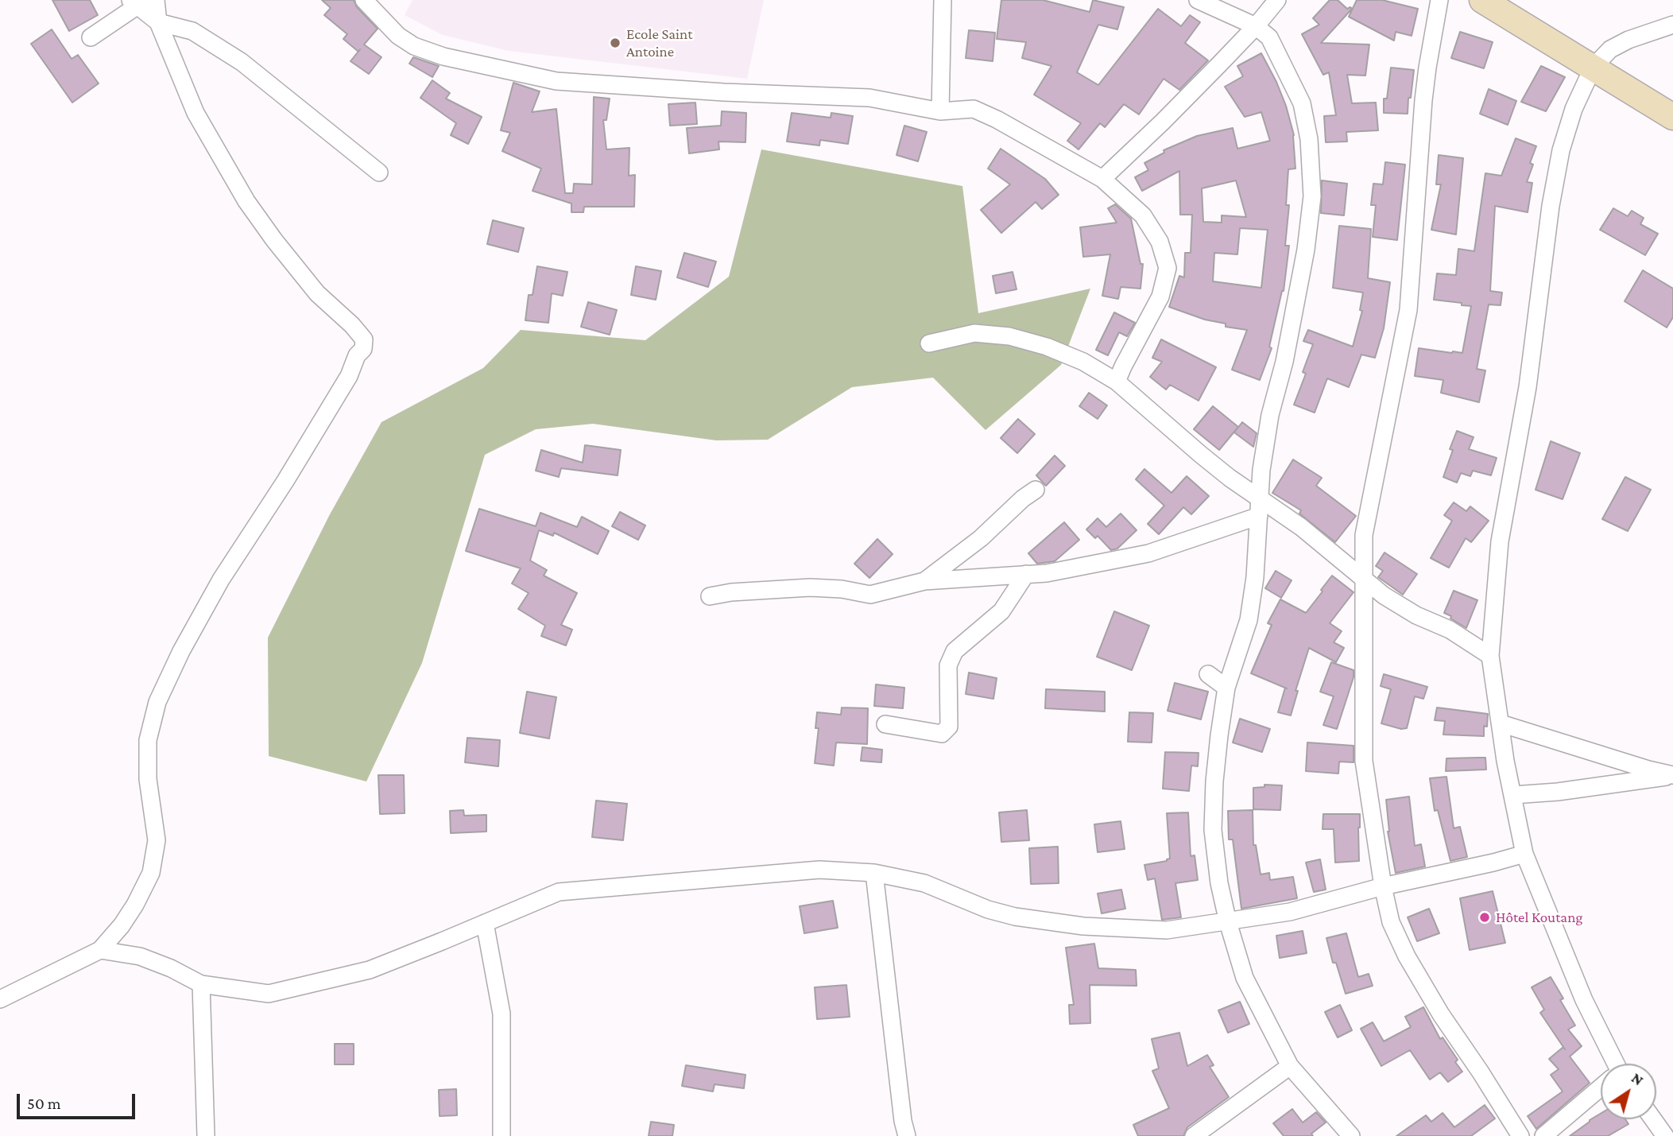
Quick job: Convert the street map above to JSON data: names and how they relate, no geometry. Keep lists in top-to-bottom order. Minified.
{"places":["Ecole Saint Antoine","Hôtel Koutang"],"scale_bar":"50 m","north":"top right"}
